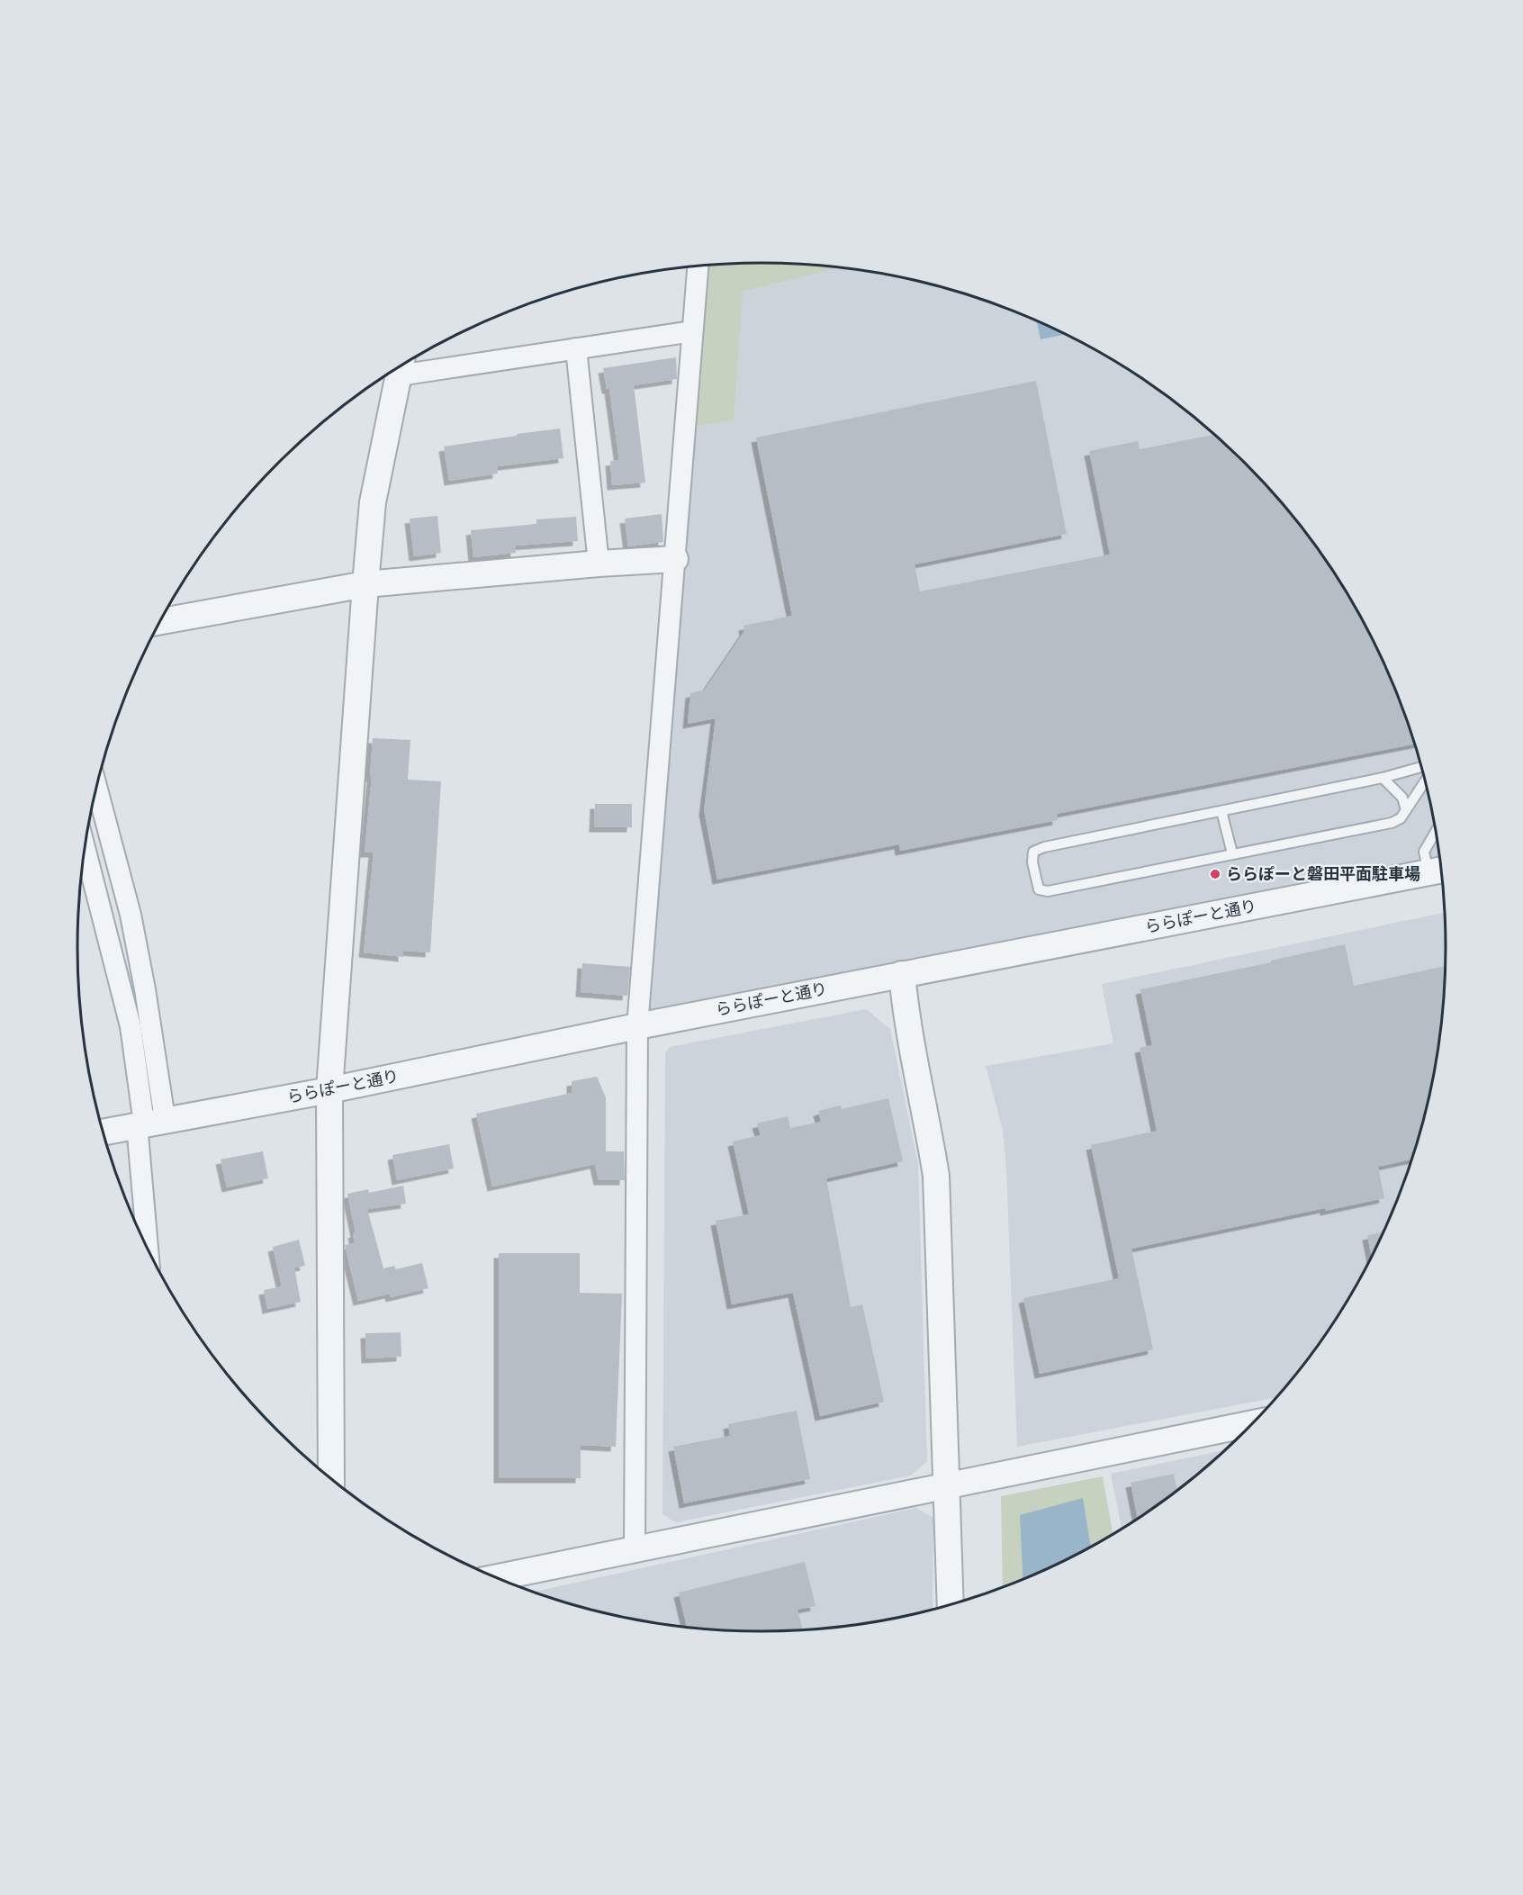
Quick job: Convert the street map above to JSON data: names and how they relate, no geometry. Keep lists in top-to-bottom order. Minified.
{"streets":{"street":["ららぽーと通り"]},"places":["ららぽーと磐田平面駐車場"]}
